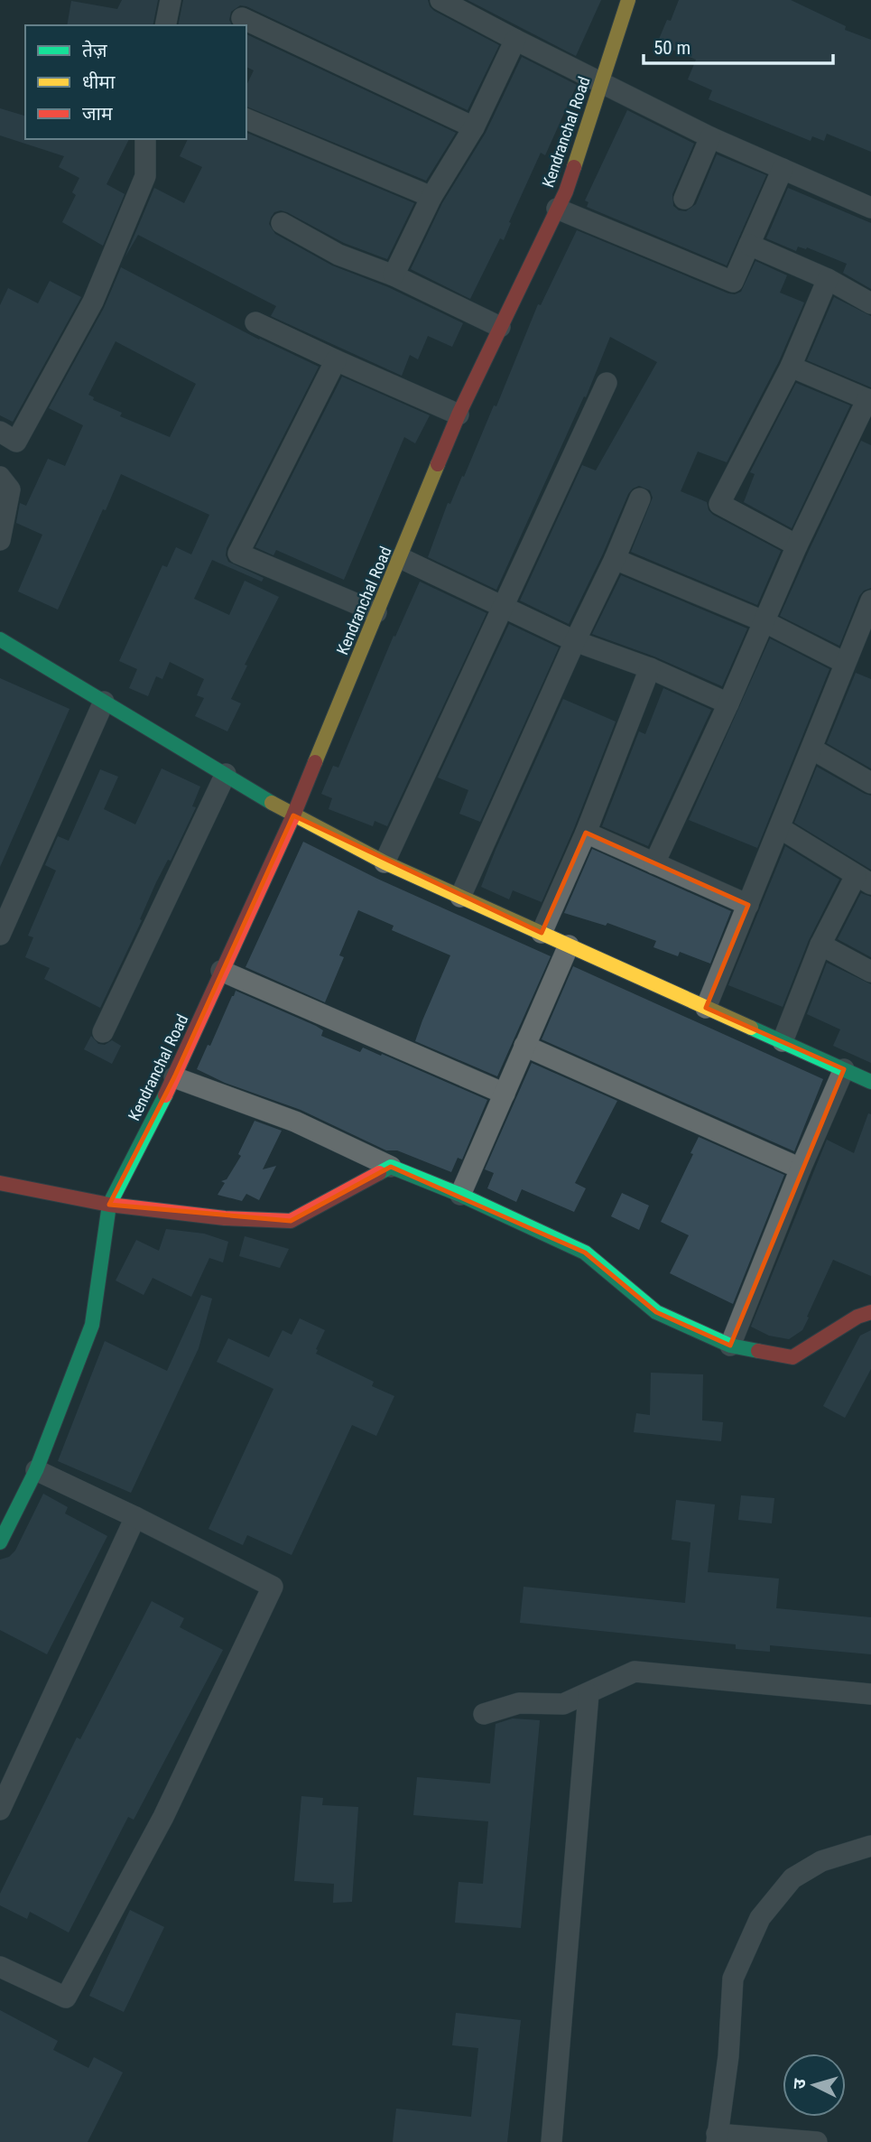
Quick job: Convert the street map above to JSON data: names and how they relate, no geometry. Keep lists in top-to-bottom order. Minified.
{"streets":{"street":["Kendranchal Road"]},"legend":["तेज़","धीमा","जाम"],"scale_bar":"50 m","north":"left"}
